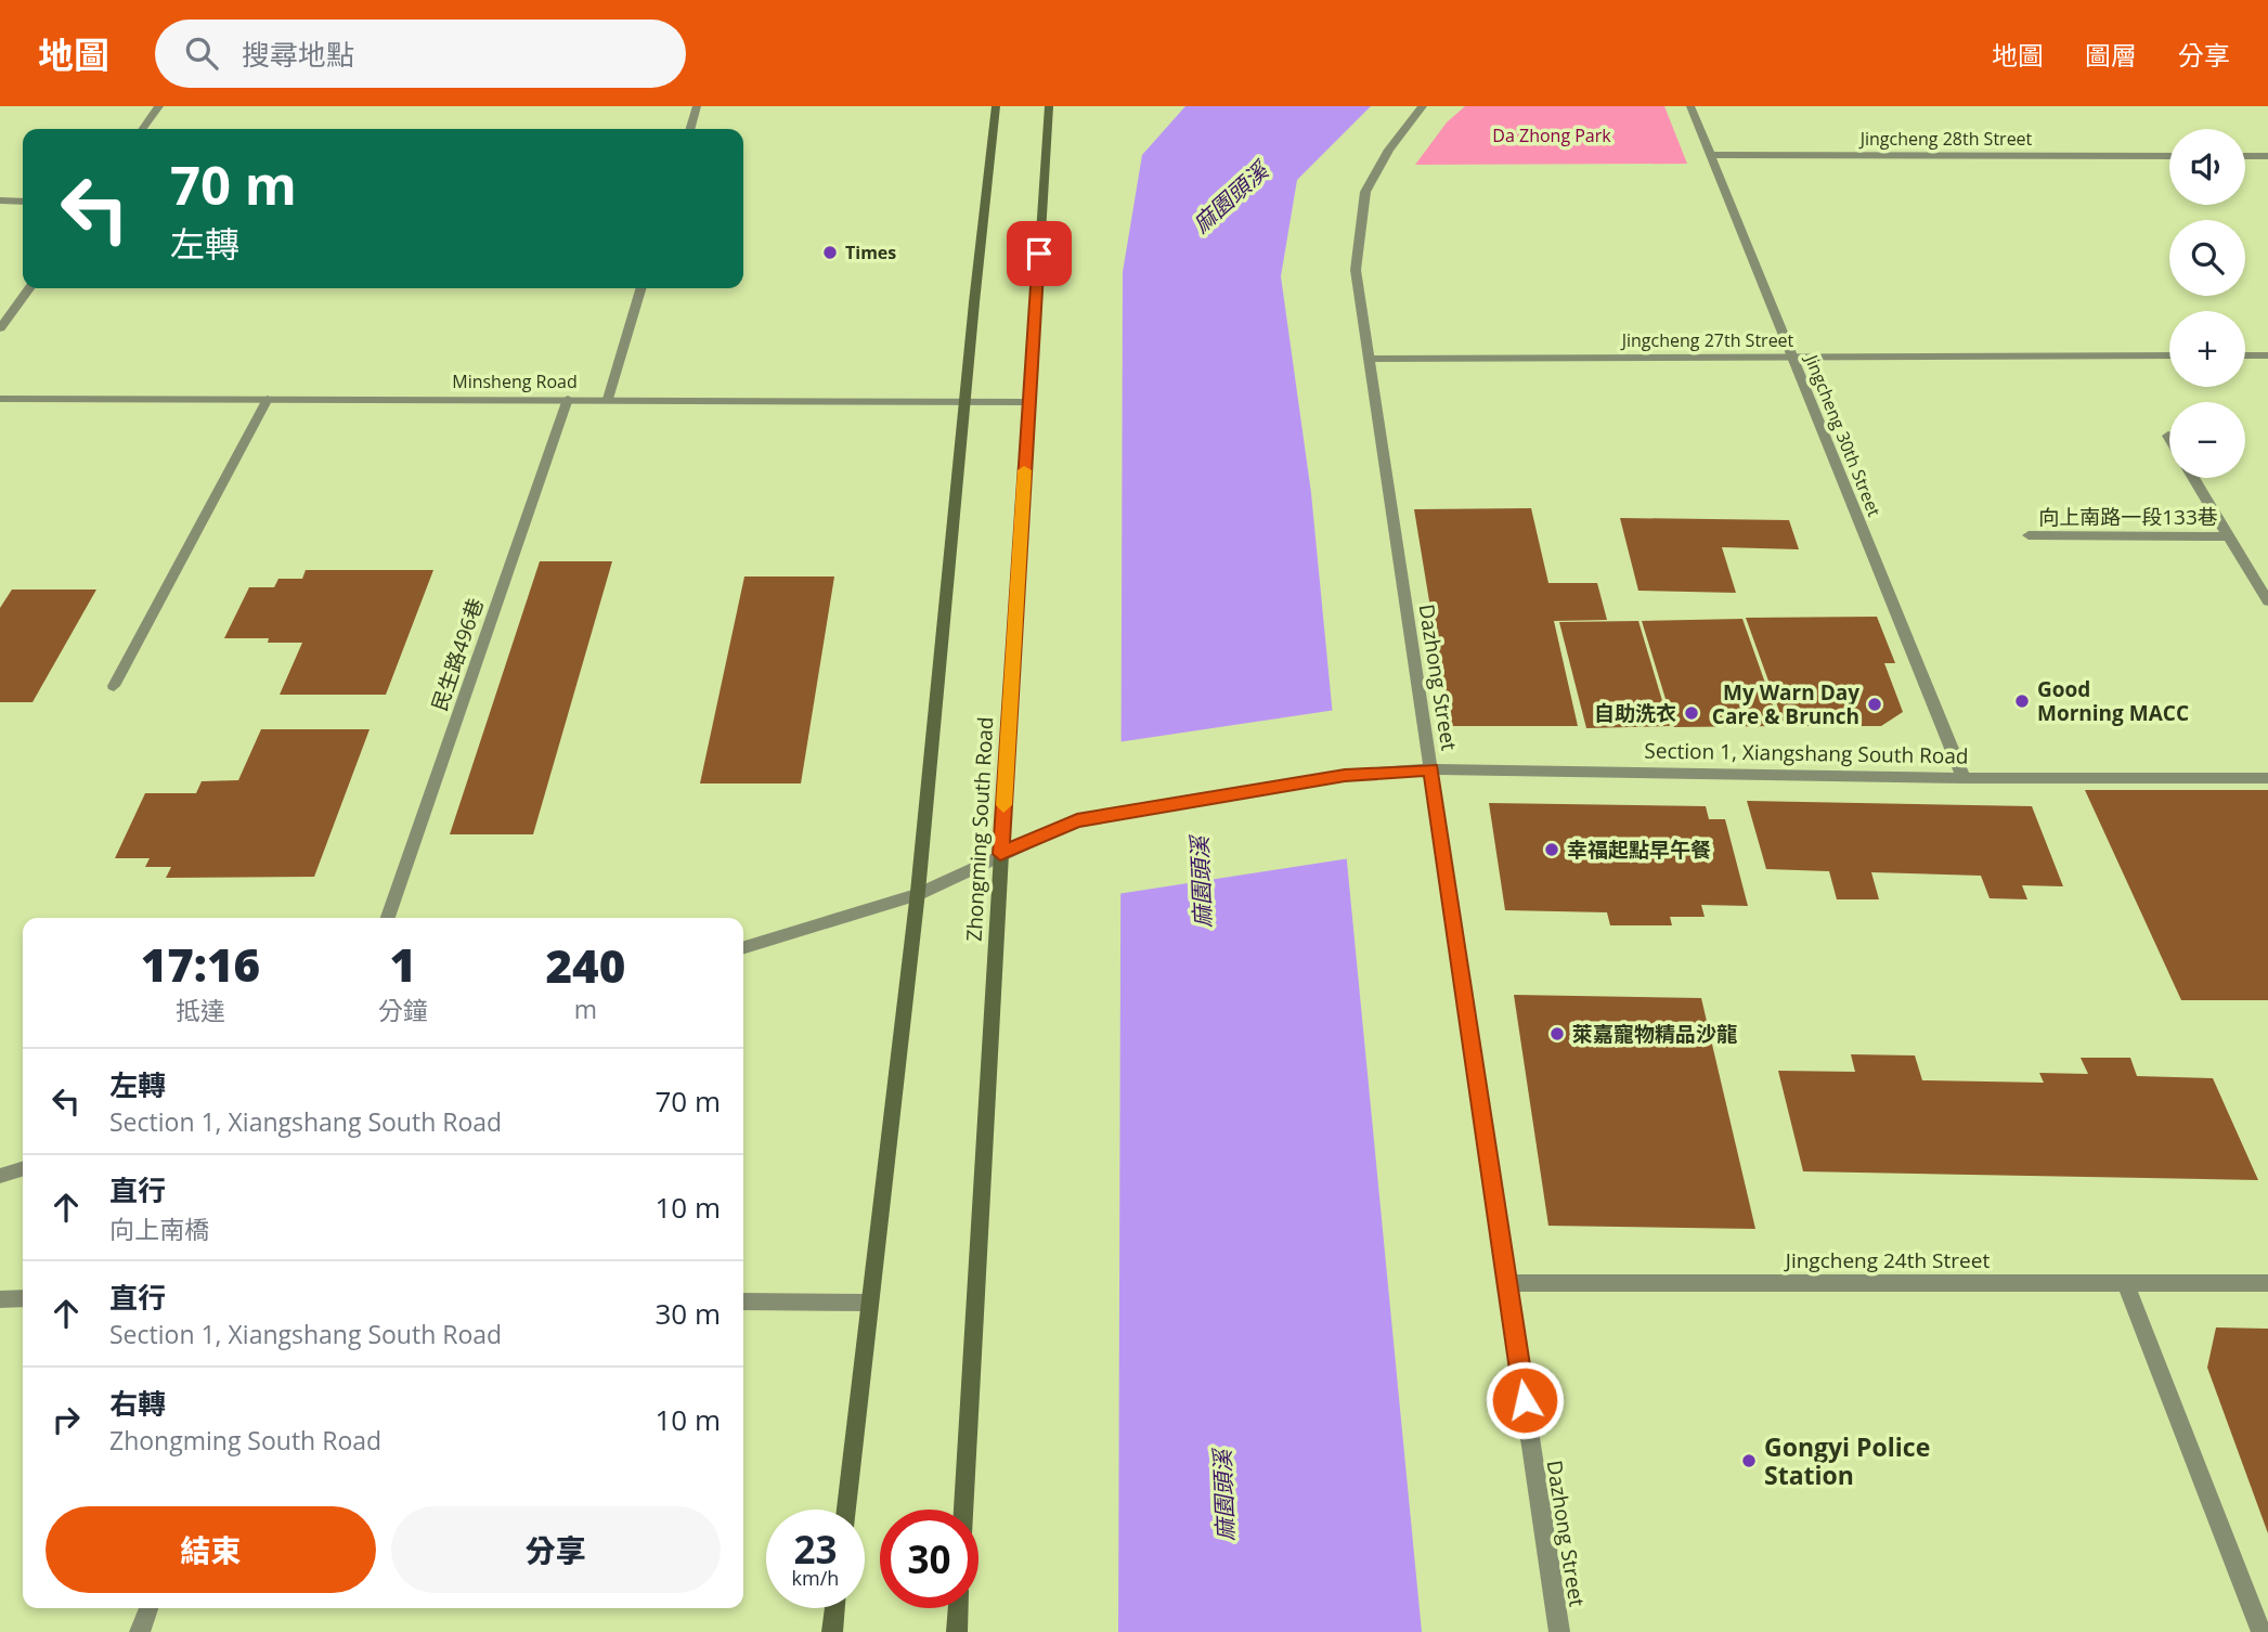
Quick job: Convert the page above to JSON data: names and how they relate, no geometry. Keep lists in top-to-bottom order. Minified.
{"streets":{"main road":["Zhongming South Road"],"street":["Jingcheng 28th Street","Jingcheng 27th Street","Minsheng Road","Jingcheng 30th Street","向上南路一段133巷","民生路496巷","Dazhong Street","Section 1, Xiangshang South Road","Jingcheng 24th Street"]},"crossings":[["Jingcheng 28th Street","Jingcheng 30th Street"],["Jingcheng 27th Street","Jingcheng 30th Street"],["Jingcheng 27th Street","Dazhong Street"],["Minsheng Road","民生路496巷"],["Minsheng Road","Zhongming South Road"],["Jingcheng 30th Street","Section 1, Xiangshang South Road"],["Dazhong Street","Section 1, Xiangshang South Road"],["Dazhong Street","Jingcheng 24th Street"],["Section 1, Xiangshang South Road","Zhongming South Road"]],"water":["麻園頭溪"],"parks":["Da Zhong Park"],"places":["Times","Good Morning MACC","My Warn Day Care & Brunch","自助洗衣","幸福起點早午餐","萊嘉寵物精品沙龍","Gongyi Police Station"],"page":{"header":"地圖","search":"搜尋地點","nav":["地圖","圖層","分享"],"map_buttons":["+","−"],"turn":["70 m","左轉"],"eta":["17:16","抵達","1","分鐘","240","m"],"list":[{"name":"左轉","note":"Section 1, Xiangshang South Road","value":"70 m"},{"name":"直行","note":"向上南橋","value":"10 m"},{"name":"直行","note":"Section 1, Xiangshang South Road","value":"30 m"},{"name":"右轉","note":"Zhongming South Road","value":"10 m"}],"buttons":["結束","分享"],"speed":"23 km/h","limit":"30"}}
